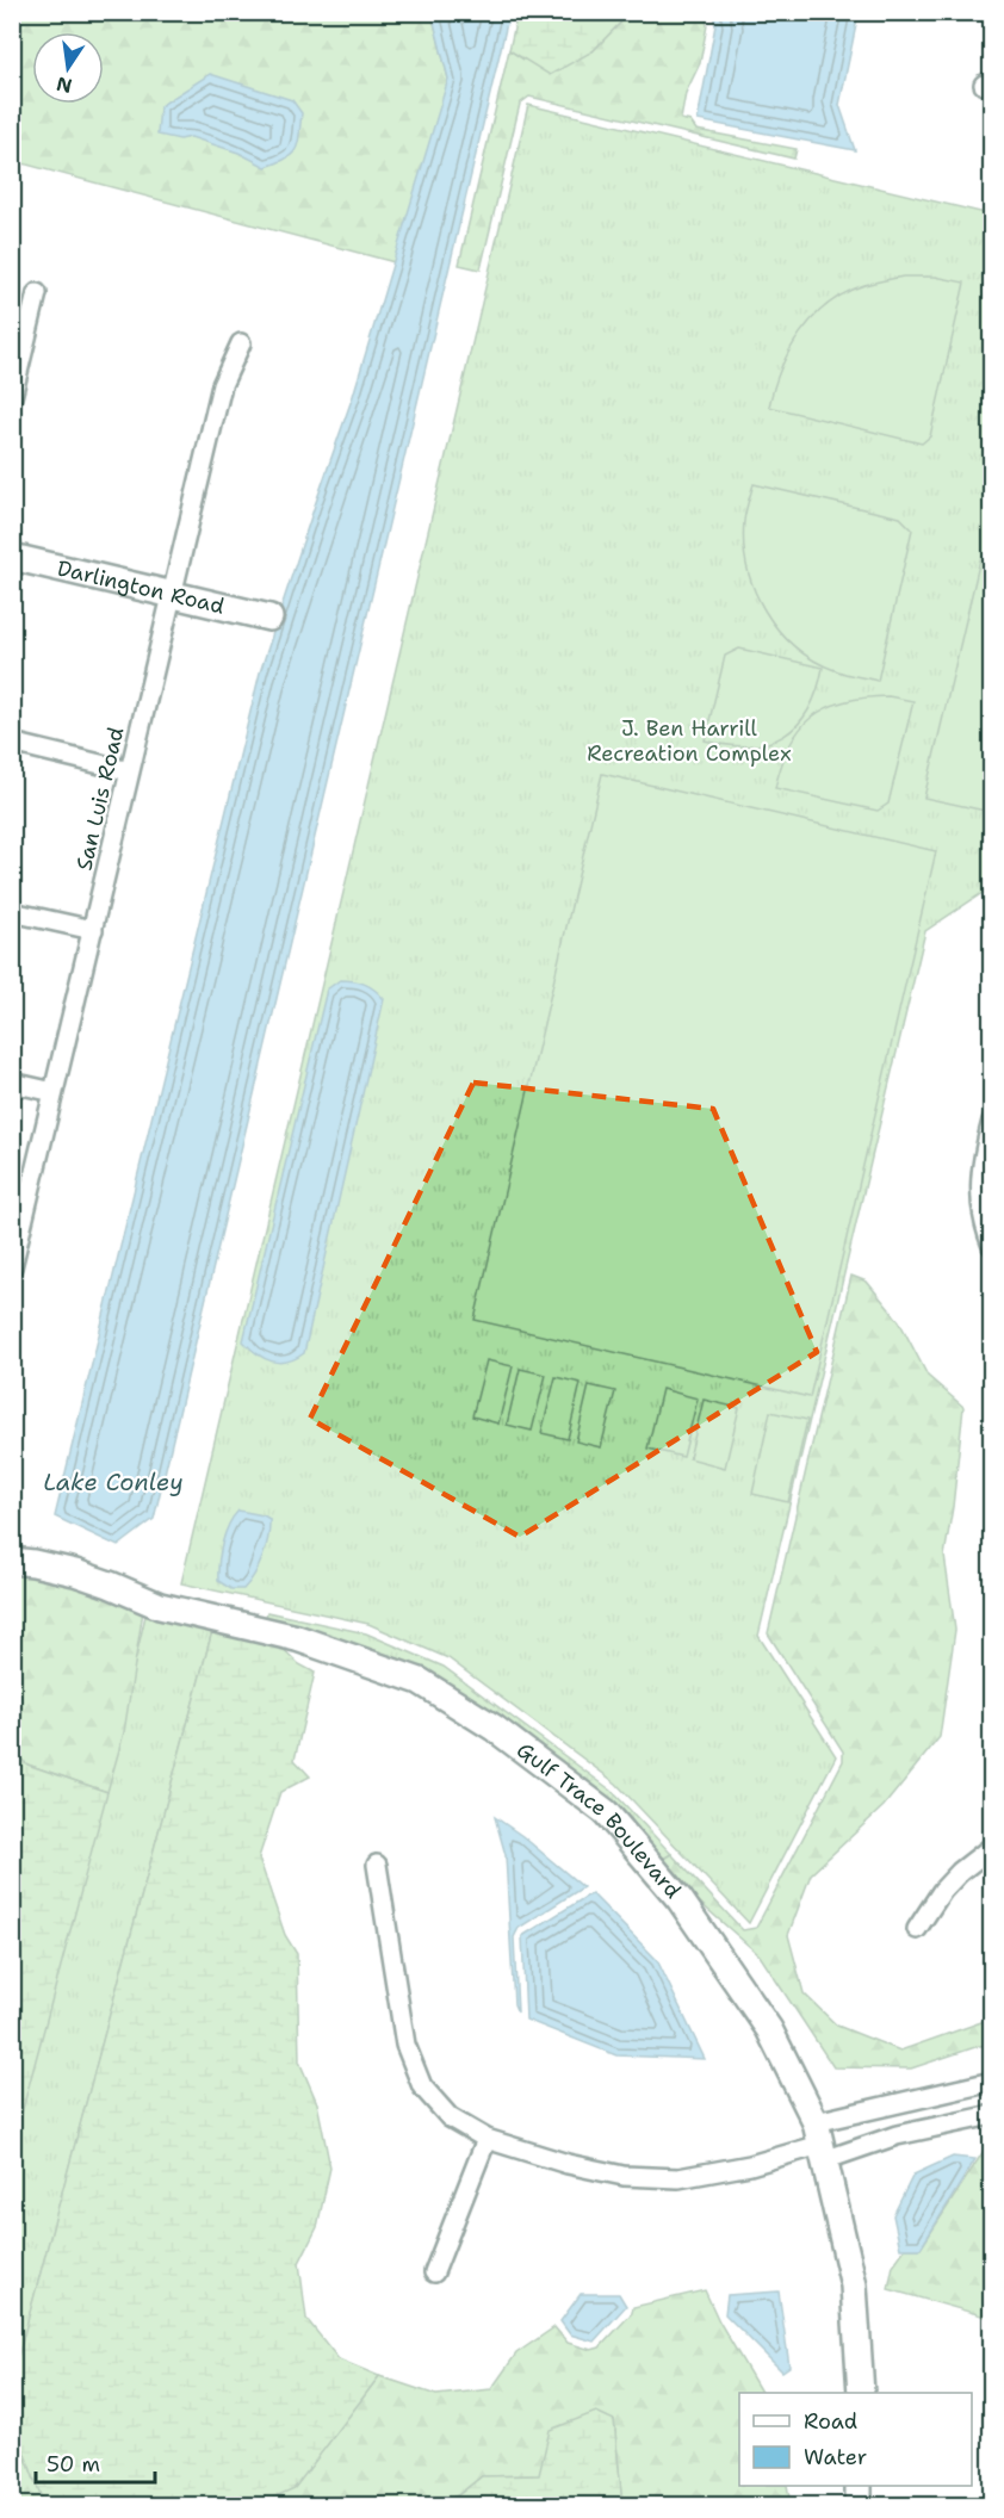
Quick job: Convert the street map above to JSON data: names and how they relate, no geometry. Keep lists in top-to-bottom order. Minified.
{"streets":{"street":["Darlington Road","San Luis Road","Gulf Trace Boulevard"]},"crossings":[["Darlington Road","San Luis Road"]],"water":["Lake Conley"],"parks":["J. Ben Harrill Recreation Complex"],"legend":["Road","Water"],"scale_bar":"50 m","north":"bottom"}
